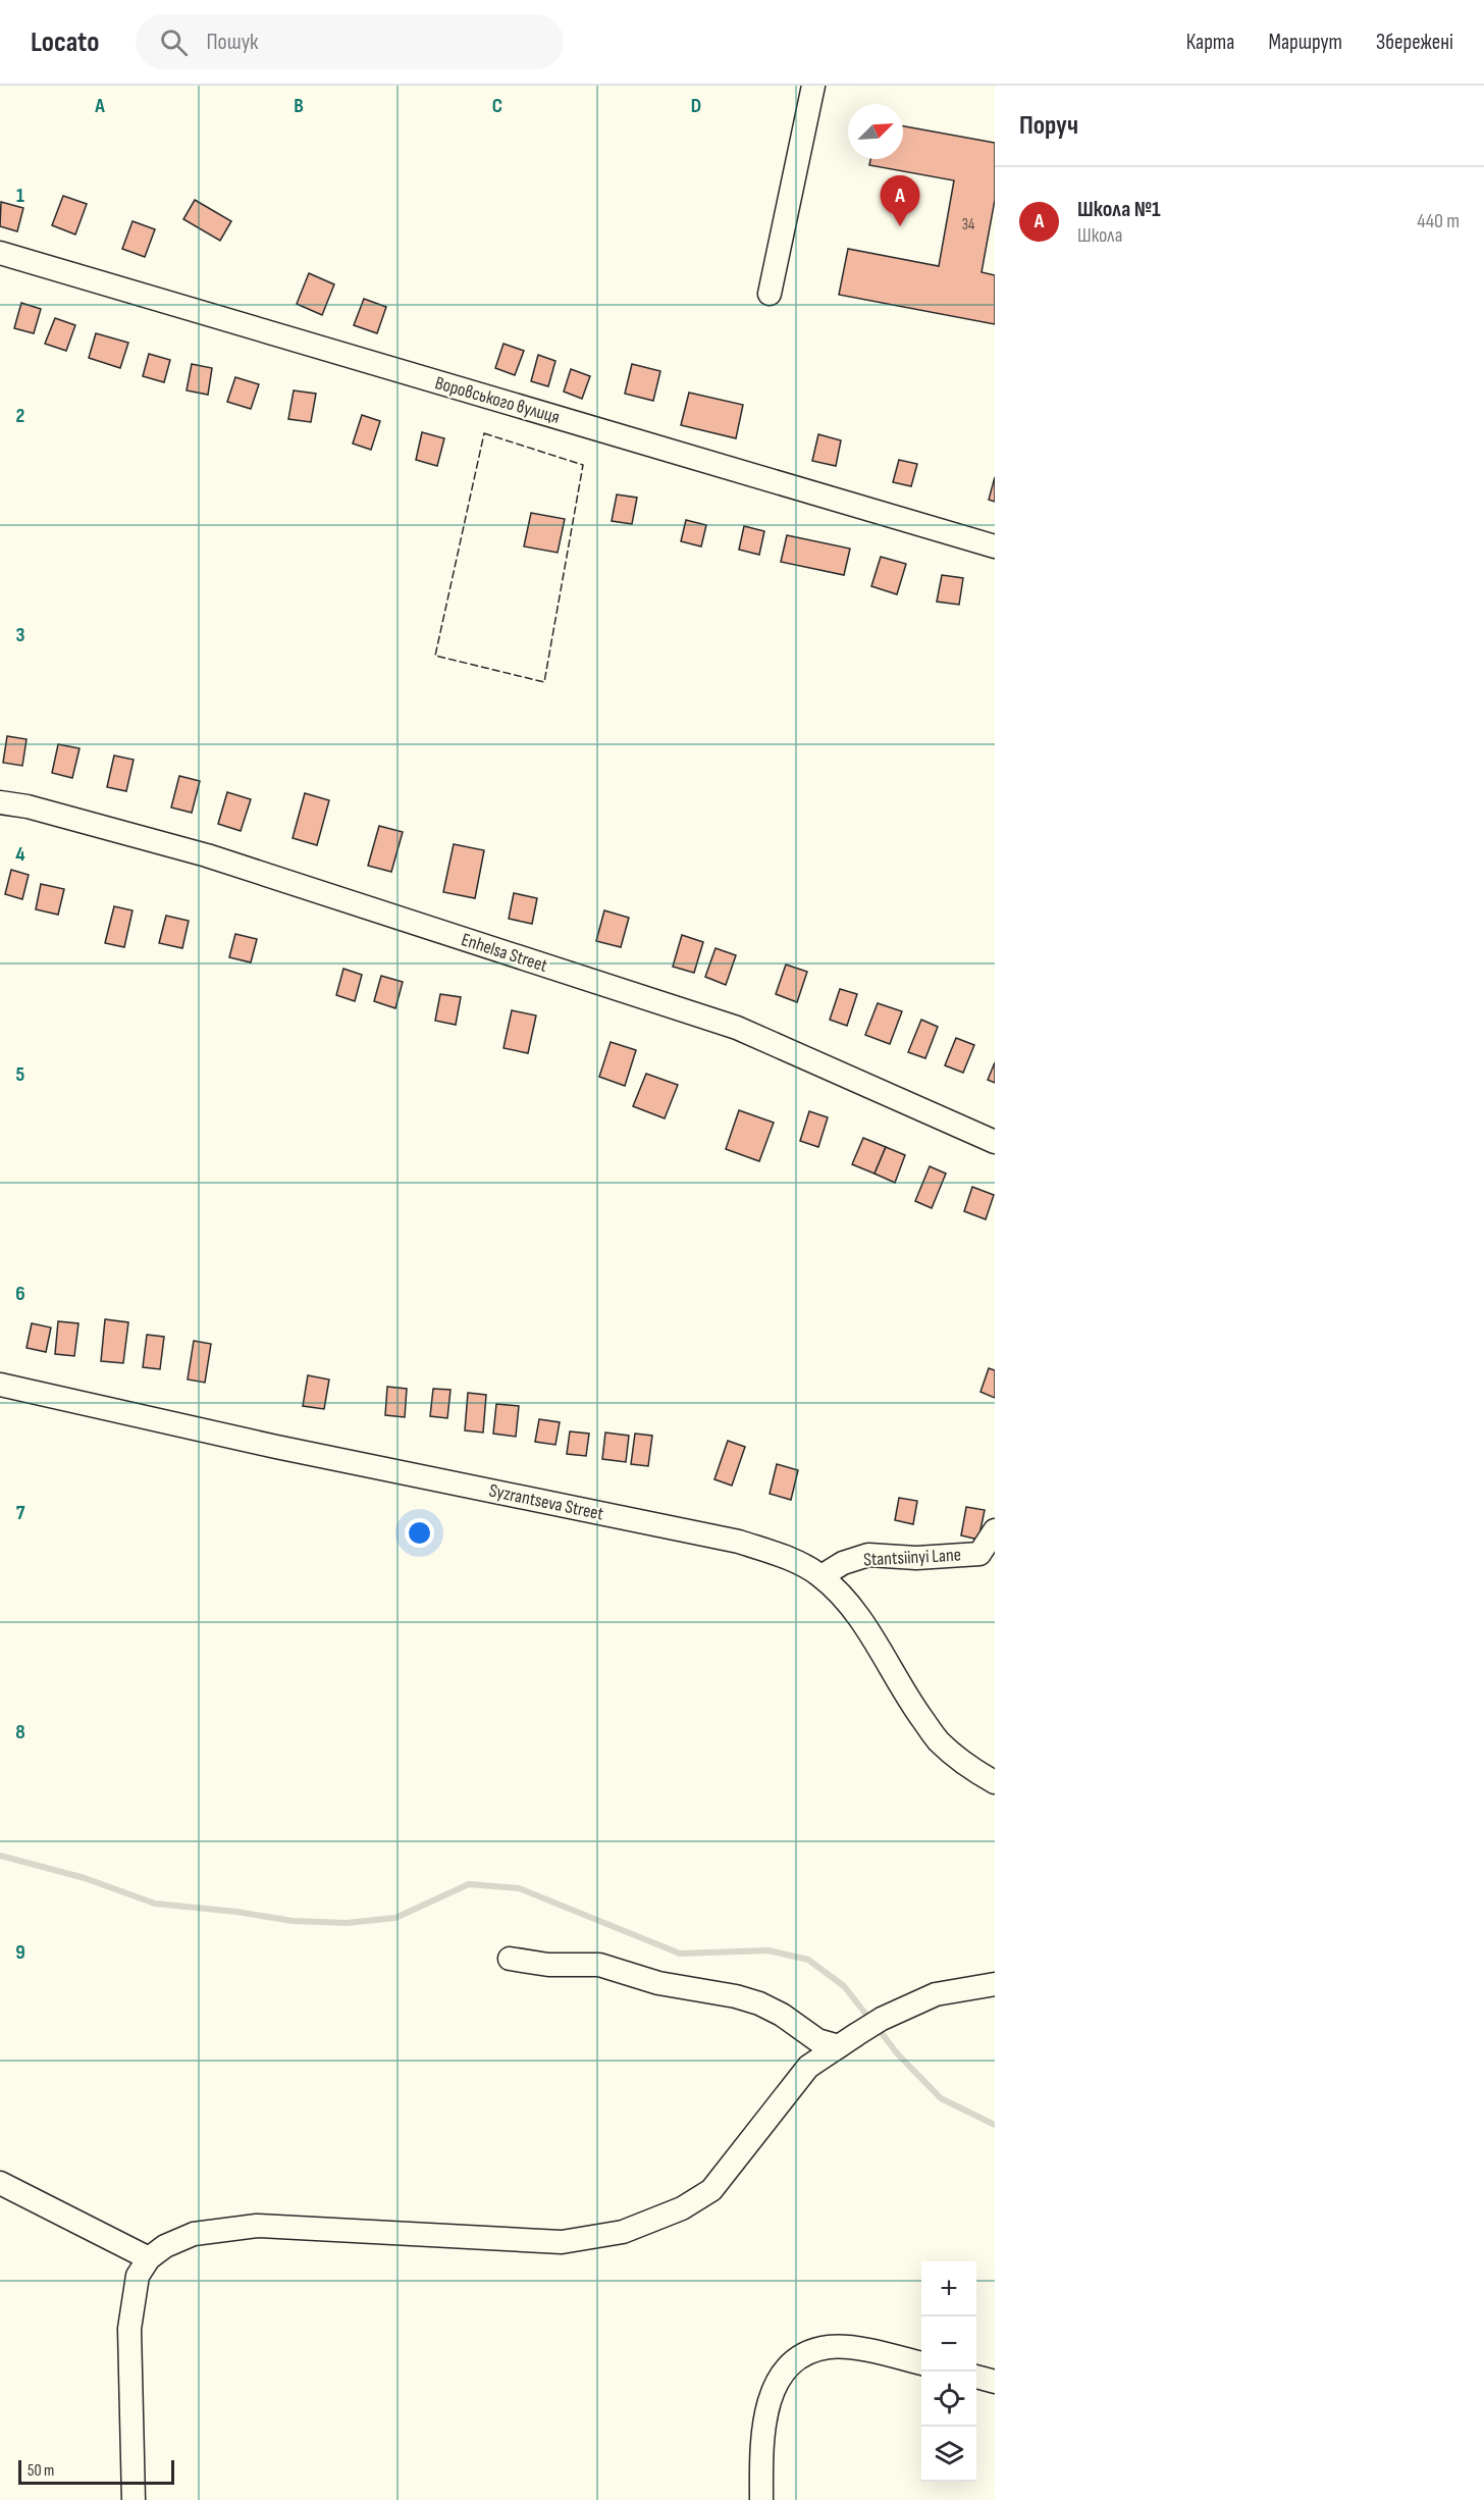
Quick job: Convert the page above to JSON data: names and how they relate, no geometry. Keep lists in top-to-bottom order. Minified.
{"streets":{"street":["Воровського вулиця","Enhelsa Street","Syzrantseva Street","Stantsiinyi Lane"]},"crossings":[["Syzrantseva Street","Stantsiinyi Lane"]],"house_numbers":["34"],"scale_bar":"50 m","north":"top right","page":{"header":"Locato","search":"Пошук","nav":["Карта","Маршрут","Збережені"],"heading":"Поруч","list":[{"mark":"A","name":"Школа №1","note":"Школа","value":"440 m"}],"pins":"A","map_buttons":["+","−"],"scale":"50 m"},"grid":{"columns":["A","B","C","D"],"rows":["1","2","3","4","5","6","7","8","9"]}}
